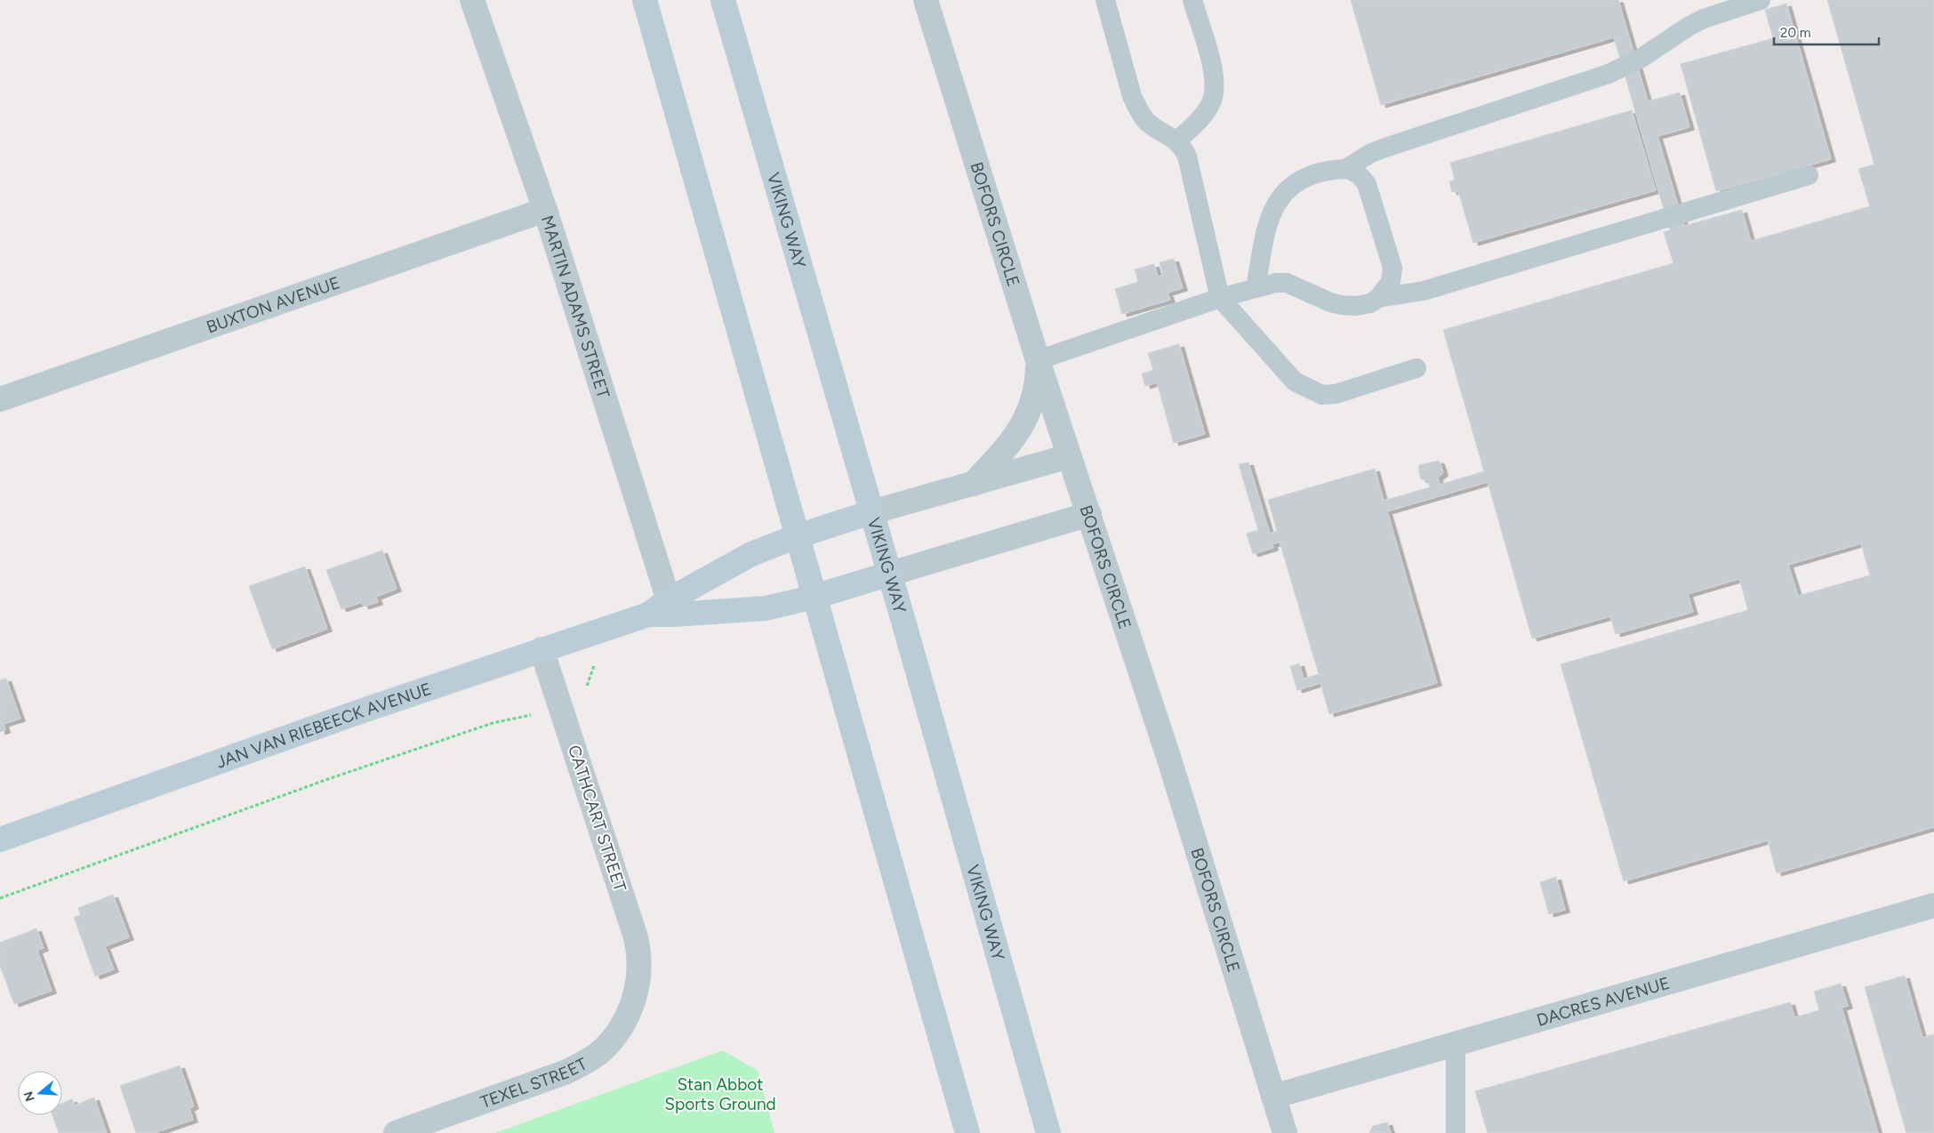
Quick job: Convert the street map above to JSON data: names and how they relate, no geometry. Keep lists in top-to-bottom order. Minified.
{"streets":{"main road":["VIKING WAY","JAN VAN RIEBEECK AVENUE"],"street":["BOFORS CIRCLE","BUXTON AVENUE","MARTIN ADAMS STREET","CATHCART STREET","DACRES AVENUE","TEXEL STREET"]},"crossings":[["VIKING WAY","JAN VAN RIEBEECK AVENUE"],["BOFORS CIRCLE","JAN VAN RIEBEECK AVENUE"],["BOFORS CIRCLE","DACRES AVENUE"],["BUXTON AVENUE","MARTIN ADAMS STREET"],["MARTIN ADAMS STREET","JAN VAN RIEBEECK AVENUE"],["JAN VAN RIEBEECK AVENUE","CATHCART STREET"],["CATHCART STREET","TEXEL STREET"]],"parks":["Stan Abbot Sports Ground"],"scale_bar":"20 m","north":"left"}
